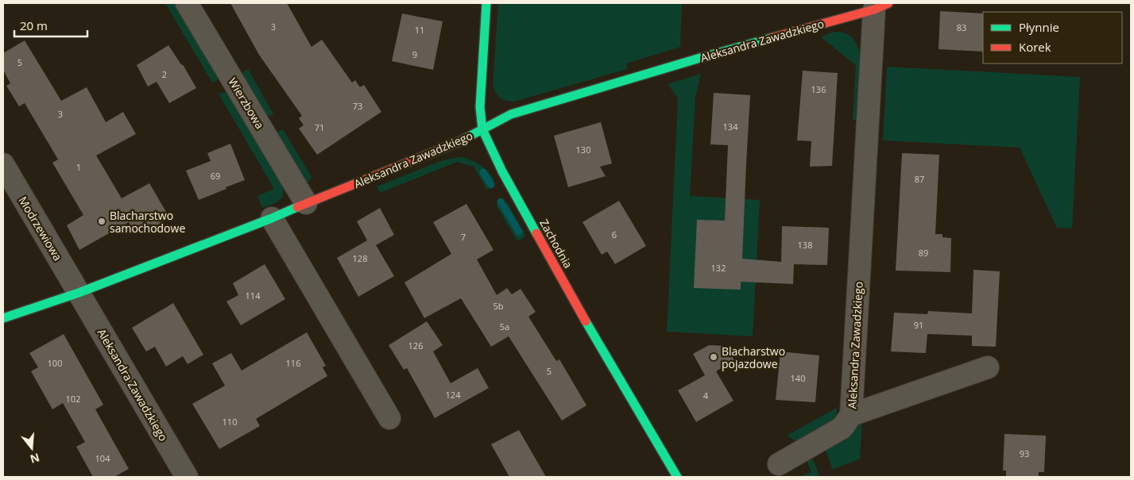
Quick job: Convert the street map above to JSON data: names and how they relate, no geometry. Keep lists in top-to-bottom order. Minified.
{"streets":{"street":["Aleksandra Zawadzkiego","Wierzbowa","Modrzewiowa","Zachodnia"]},"crossings":[["Aleksandra Zawadzkiego","Wierzbowa"],["Aleksandra Zawadzkiego","Modrzewiowa"],["Aleksandra Zawadzkiego","Zachodnia"]],"places":["Blacharstwo samochodowe","Blacharstwo pojazdowe"],"house_numbers":["3","83","11","9","5","2","136","73","3","134","71","130","1","69","87","6","7","138","89","128","132","114","5b","91","5a","126","100","116","5","140","124","4","102","110","93","104"],"legend":["Płynnie","Korek"],"scale_bar":"20 m","north":"bottom"}
